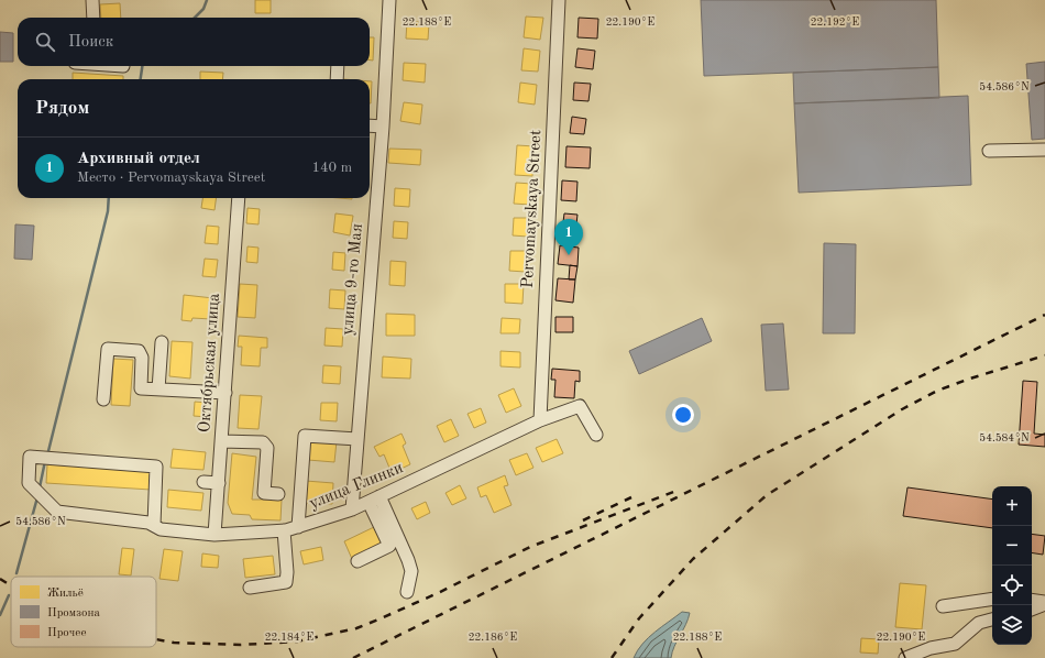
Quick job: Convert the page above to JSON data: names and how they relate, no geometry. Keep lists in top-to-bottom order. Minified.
{"streets":{"street":["Pervomayskaya Street","улица 9-го Мая","Октябрьская улица","улица Глинки"]},"crossings":[["Pervomayskaya Street","улица Глинки"],["улица 9-го Мая","улица Глинки"],["Октябрьская улица","улица Глинки"]],"legend":["Жильё","Промзона","Прочее"],"page":{"search":"Поиск","heading":"Рядом","list":[{"mark":"1","name":"Архивный отдел","note":"Место · Pervomayskaya Street","value":"140 m"}],"pins":"1","map_buttons":["+","−"]},"coordinates":["22.188°E","22.190°E","22.192°E","54.586°N","54.584°N","22.184°E","22.186°E"]}
